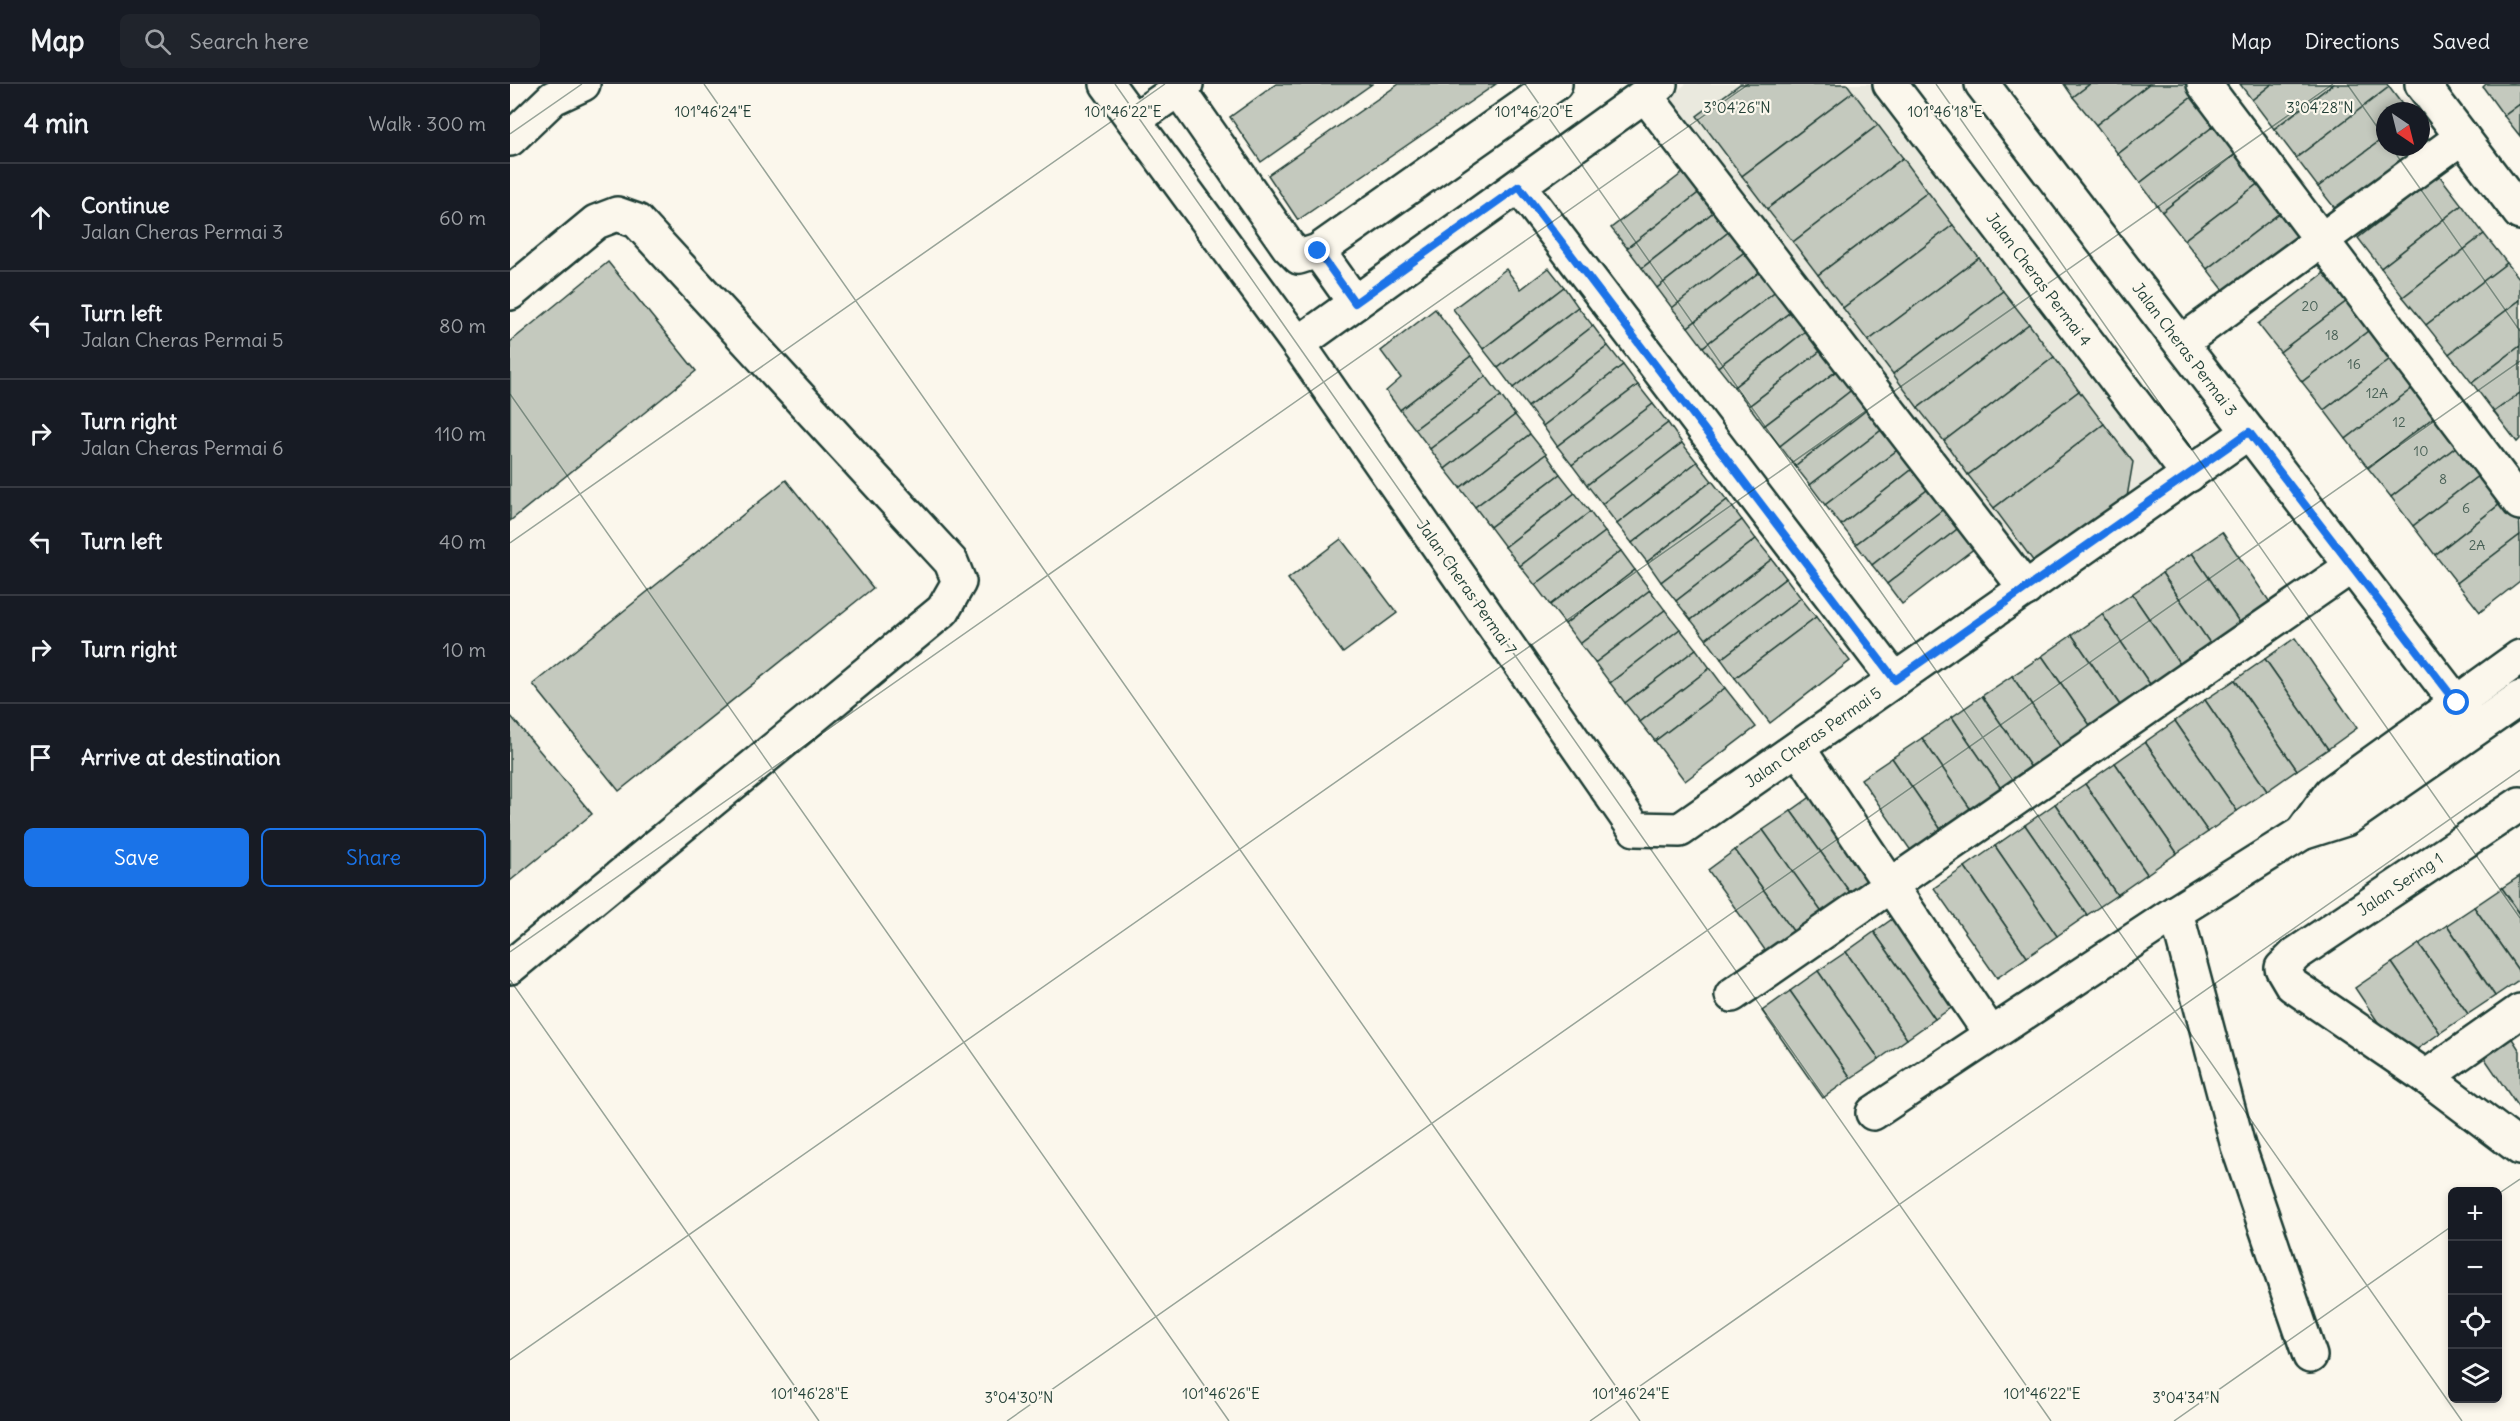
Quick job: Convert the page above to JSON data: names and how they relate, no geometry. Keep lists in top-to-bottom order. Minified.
{"streets":{"street":["Jalan Cheras Permai 4","Jalan Cheras Permai 3","Jalan Cheras Permai 7","Jalan Cheras Permai 5","Jalan Sering 1"]},"crossings":[["Jalan Cheras Permai 4","Jalan Cheras Permai 5"],["Jalan Cheras Permai 3","Jalan Cheras Permai 5"],["Jalan Cheras Permai 7","Jalan Cheras Permai 5"]],"house_numbers":["20","18","16","12A","12","10","8","6","2A"],"north":"bottom right","page":{"header":"Map","search":"Search here","nav":["Map","Directions","Saved"],"heading":["4 min","Walk · 300 m"],"list":[["Continue","Jalan Cheras Permai 3","60 m"],["Turn left","Jalan Cheras Permai 5","80 m"],["Turn right","Jalan Cheras Permai 6","110 m"],["Turn left","40 m"],["Turn right","10 m"],"Arrive at destination"],"buttons":["Save","Share"],"map_buttons":["+","−"]},"coordinates":["3°04'28\"N","3°04'26\"N","101°46'24\"E","101°46'22\"E","101°46'18\"E","101°46'20\"E","101°46'28\"E","101°46'26\"E","3°04'30\"N","3°04'34\"N"]}
